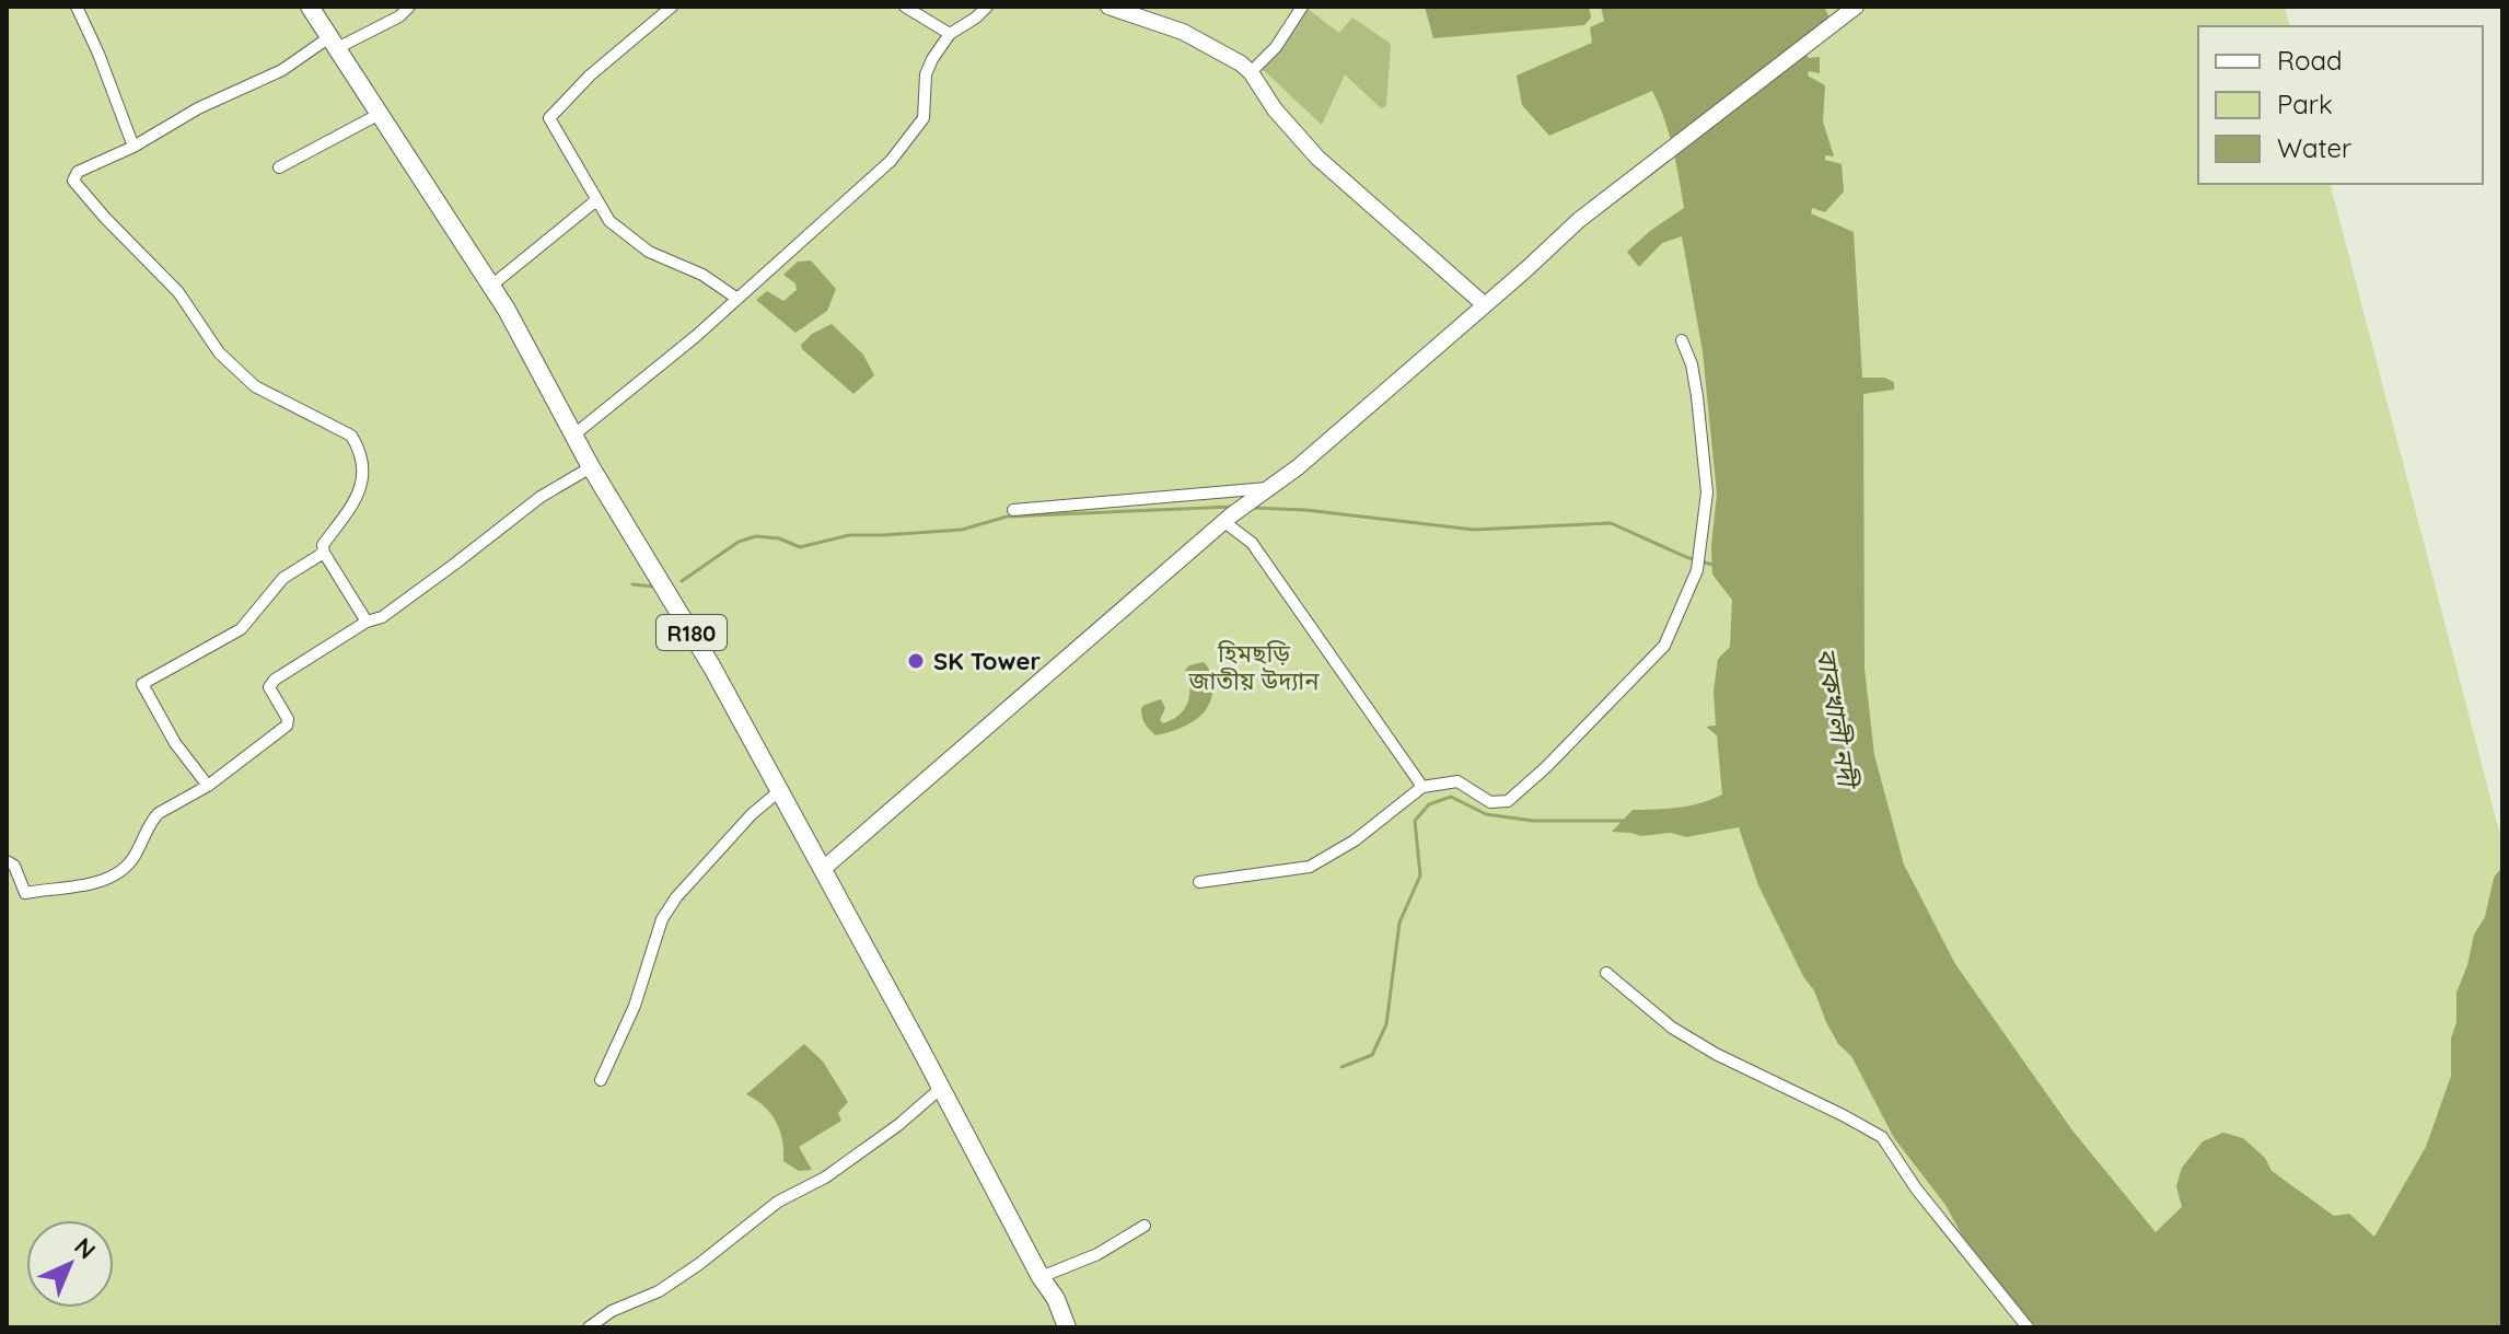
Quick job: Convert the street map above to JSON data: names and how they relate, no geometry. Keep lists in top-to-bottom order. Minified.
{"streets":{"main road":["R180"]},"water":["বাকখালী নদী"],"parks":["হিমছড়ি জাতীয় উদ্যান"],"places":["SK Tower"],"legend":["Road","Park","Water"],"north":"top right"}
